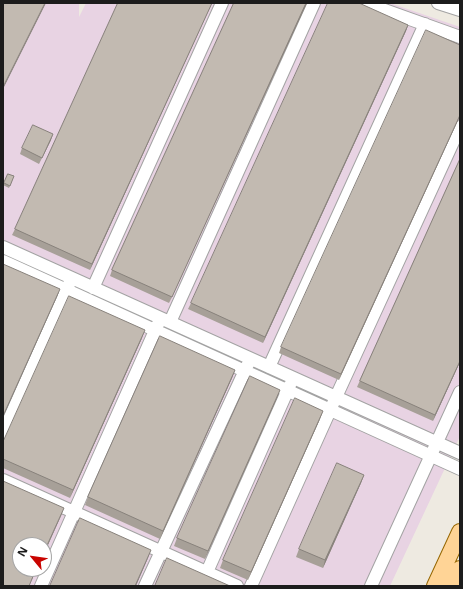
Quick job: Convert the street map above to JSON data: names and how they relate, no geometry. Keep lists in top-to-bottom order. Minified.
{"north":"top left"}
